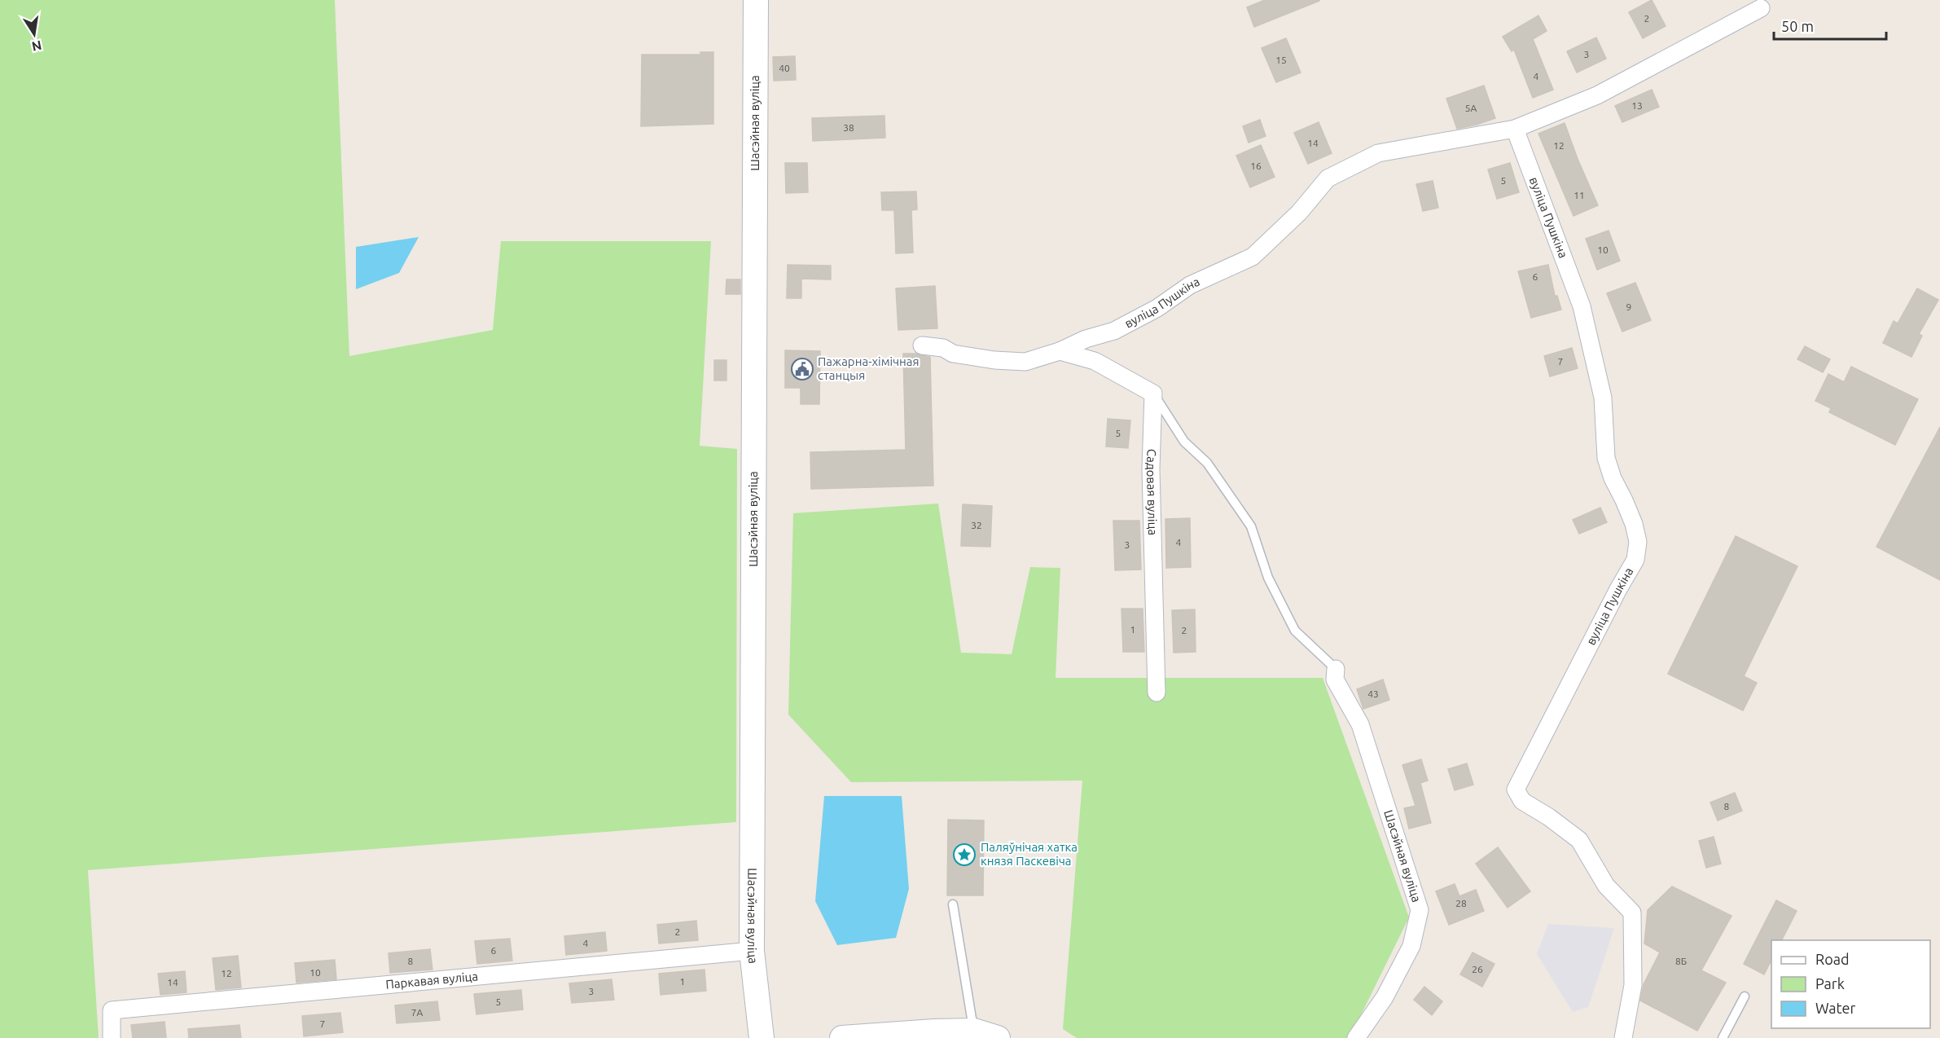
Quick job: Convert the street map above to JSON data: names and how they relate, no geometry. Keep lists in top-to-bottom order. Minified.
{"streets":{"main road":["Шасэйная вуліца"],"street":["вуліца Пушкіна","Садовая вуліца","Паркавая вуліца"]},"crossings":[["Шасэйная вуліца","Паркавая вуліца"]],"places":{"public building":["Пажарна-хімічная станцыя"],"place":["Паляўнічая хатка князя Паскевіча"]},"house_numbers":["2","3","15","40","4","13","5А","38","14","12","16","5","11","10","6","9","7","5","32","4","3","1","2","43","8","28","2","4","6","8","8Б","26","10","12","1","14","3","5","7А","7"],"legend":["Road","Park","Water"],"scale_bar":"50 m","north":"bottom"}
